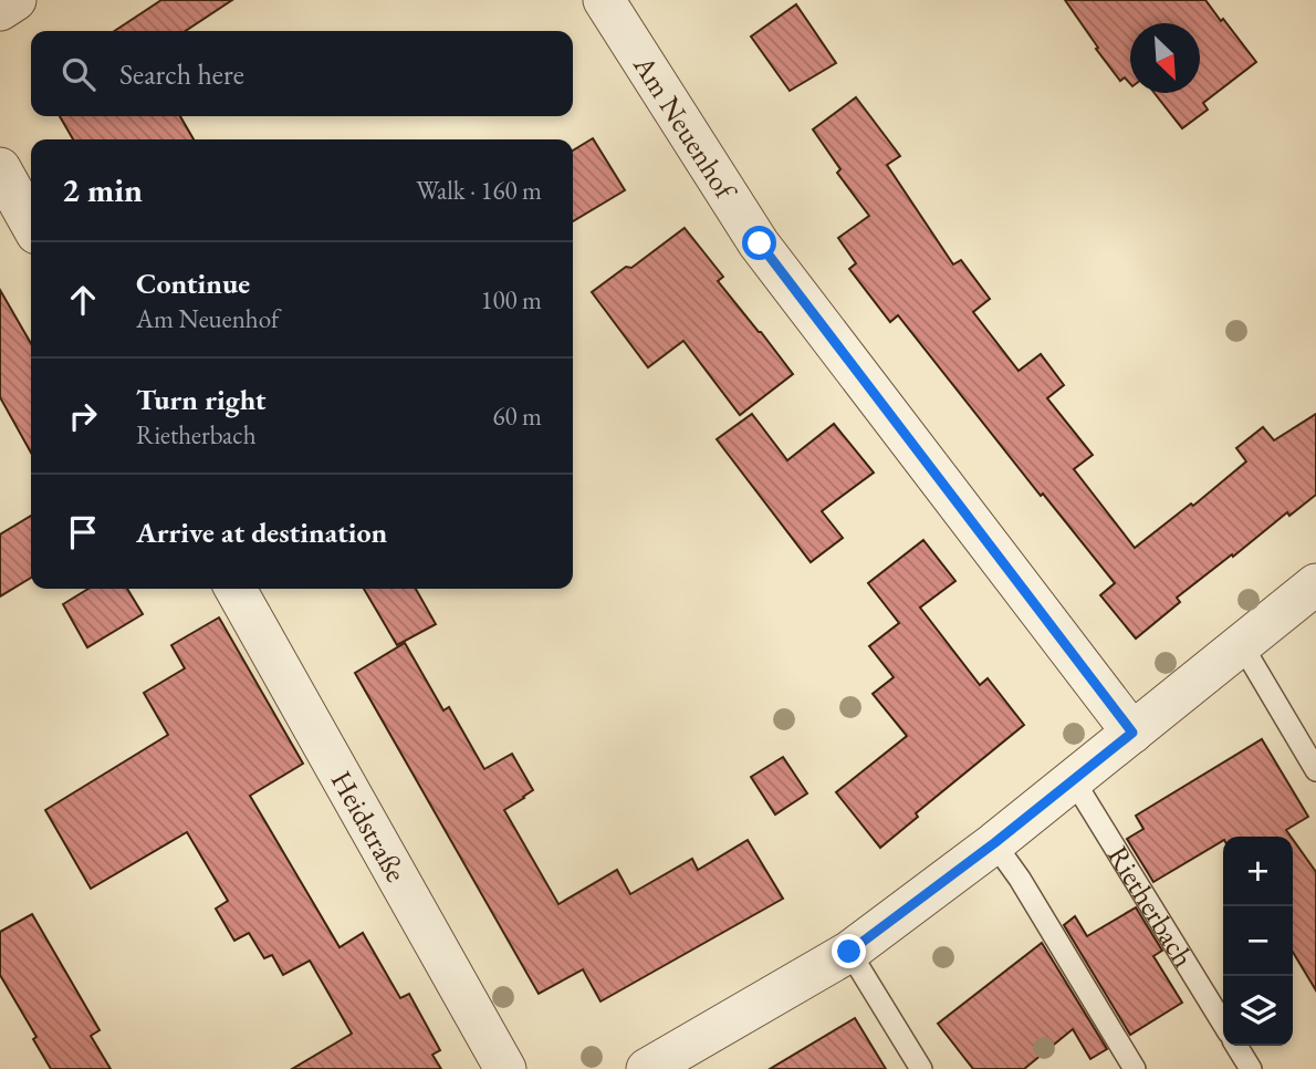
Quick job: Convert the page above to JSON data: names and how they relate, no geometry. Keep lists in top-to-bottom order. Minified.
{"streets":{"street":["Am Neuenhof","Heidstraße"],"lane":["Rietherbach"]},"north":"bottom right","page":{"search":"Search here","heading":["2 min","Walk · 160 m"],"list":[["Continue","Am Neuenhof","100 m"],["Turn right","Rietherbach","60 m"],"Arrive at destination"],"map_buttons":["+","−"]}}
